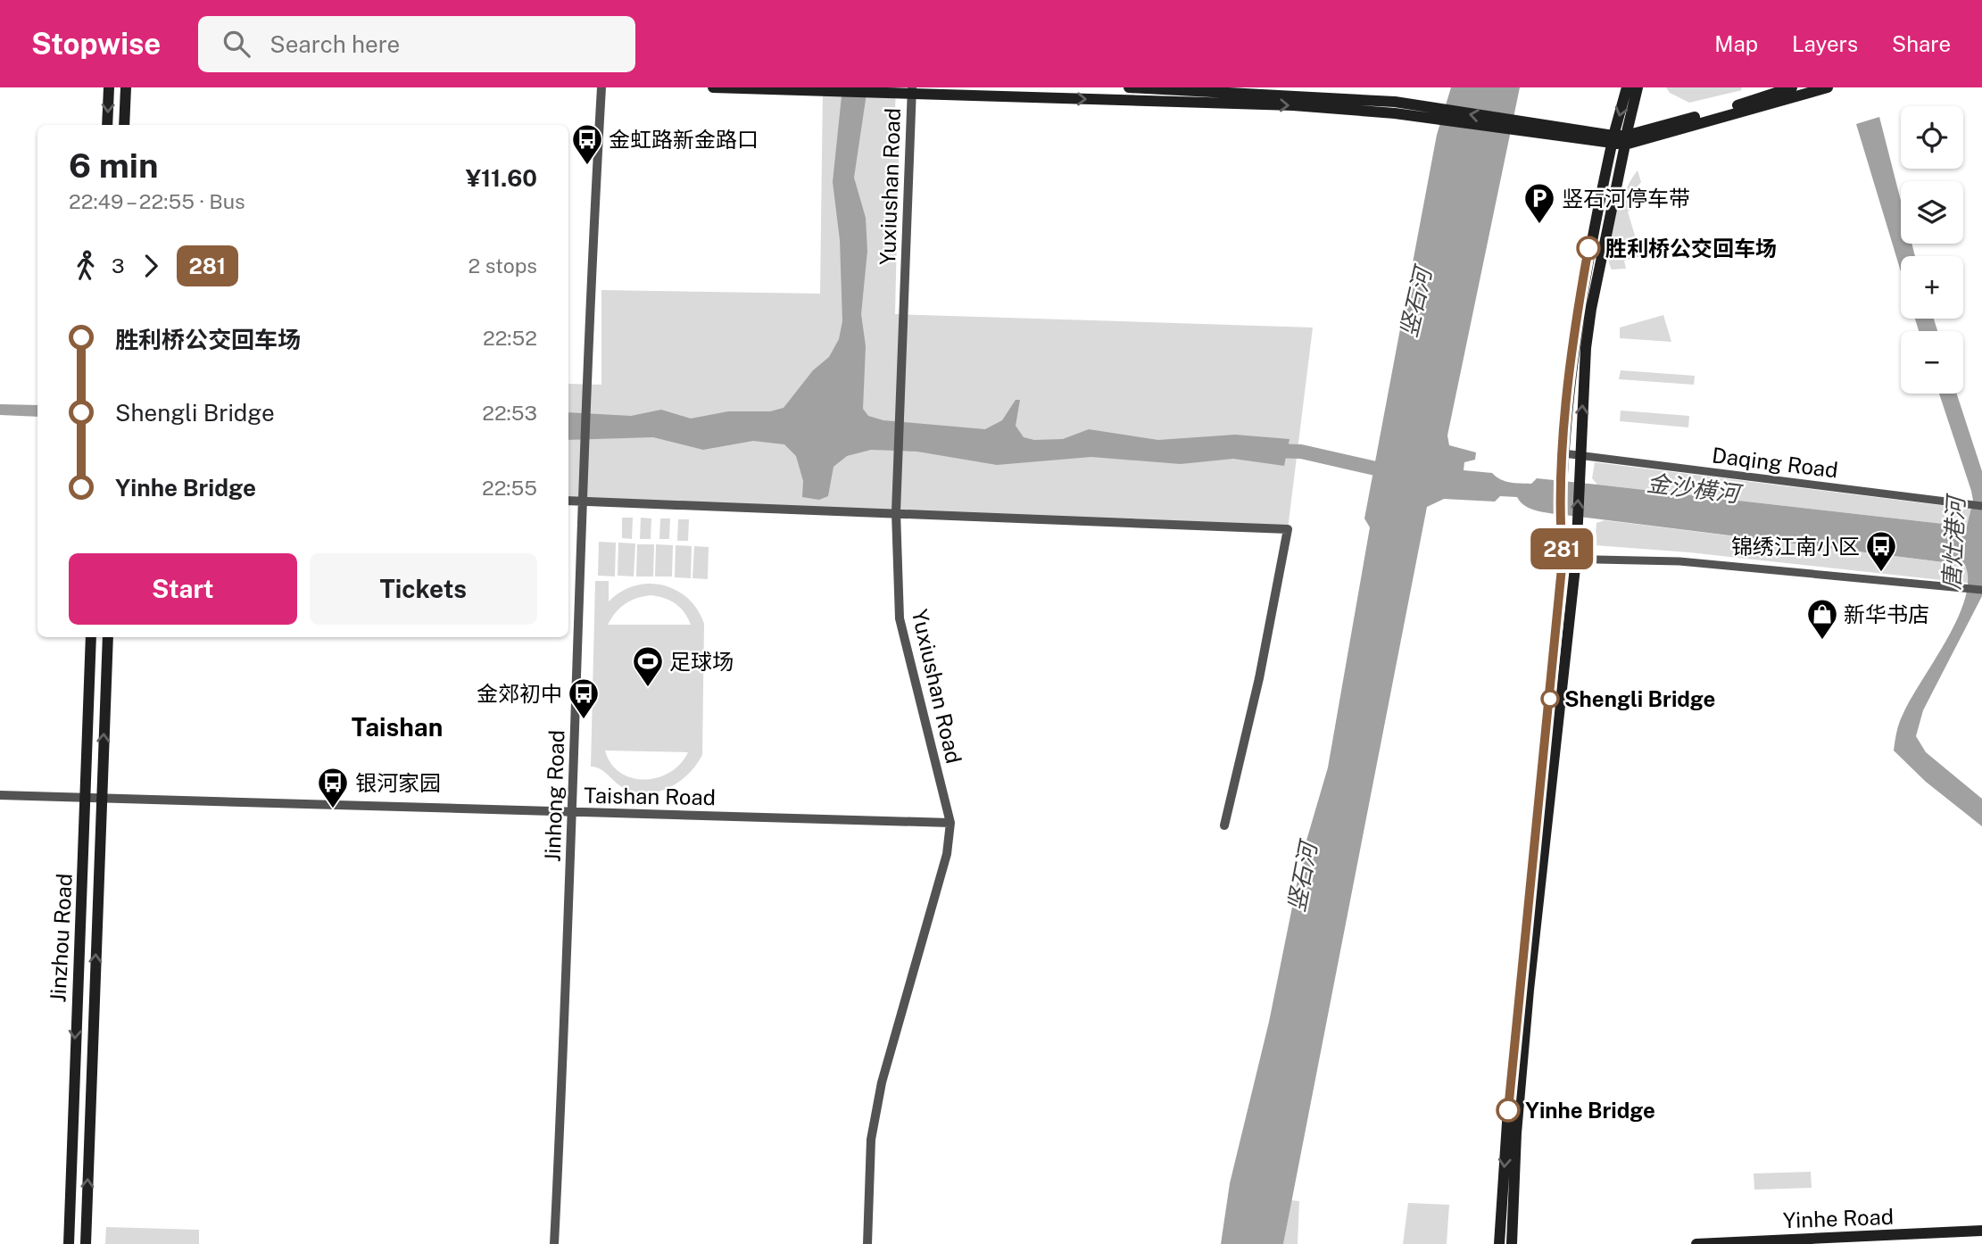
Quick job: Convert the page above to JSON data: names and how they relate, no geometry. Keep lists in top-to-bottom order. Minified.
{"streets":{"main road":["Jinzhou Road","Yinhe Road"],"street":["Yuxiushan Road","Daqing Road","Jinhong Road","Taishan Road"]},"crossings":[["Yuxiushan Road","Taishan Road"],["Jinhong Road","Taishan Road"],["Taishan Road","Jinzhou Road"]],"districts":["Taishan"],"water":["竖石河","金沙横河","唐灶港河"],"places":{"bus stop":["金虹路新金路口","锦绣江南小区","金郊初中","银河家园"],"parking":["竖石河停车带"],"other":["胜利桥公交回车场","Shengli Bridge","Yinhe Bridge"],"shop":["新华书店"],"sports":["足球场"]},"lines":["bus line 281"],"page":{"header":"Stopwise","search":"Search here","nav":["Map","Layers","Share"],"on_map":"281","map_buttons":["+","−"],"heading":["6 min","22:49 – 22:55 · Bus","¥11.60"],"legs":["3","281","2 stops"],"list":[{"name":"胜利桥公交回车场","value":"22:52"},{"name":"Shengli Bridge","value":"22:53"},{"name":"Yinhe Bridge","value":"22:55"}],"buttons":["Start","Tickets"]}}
